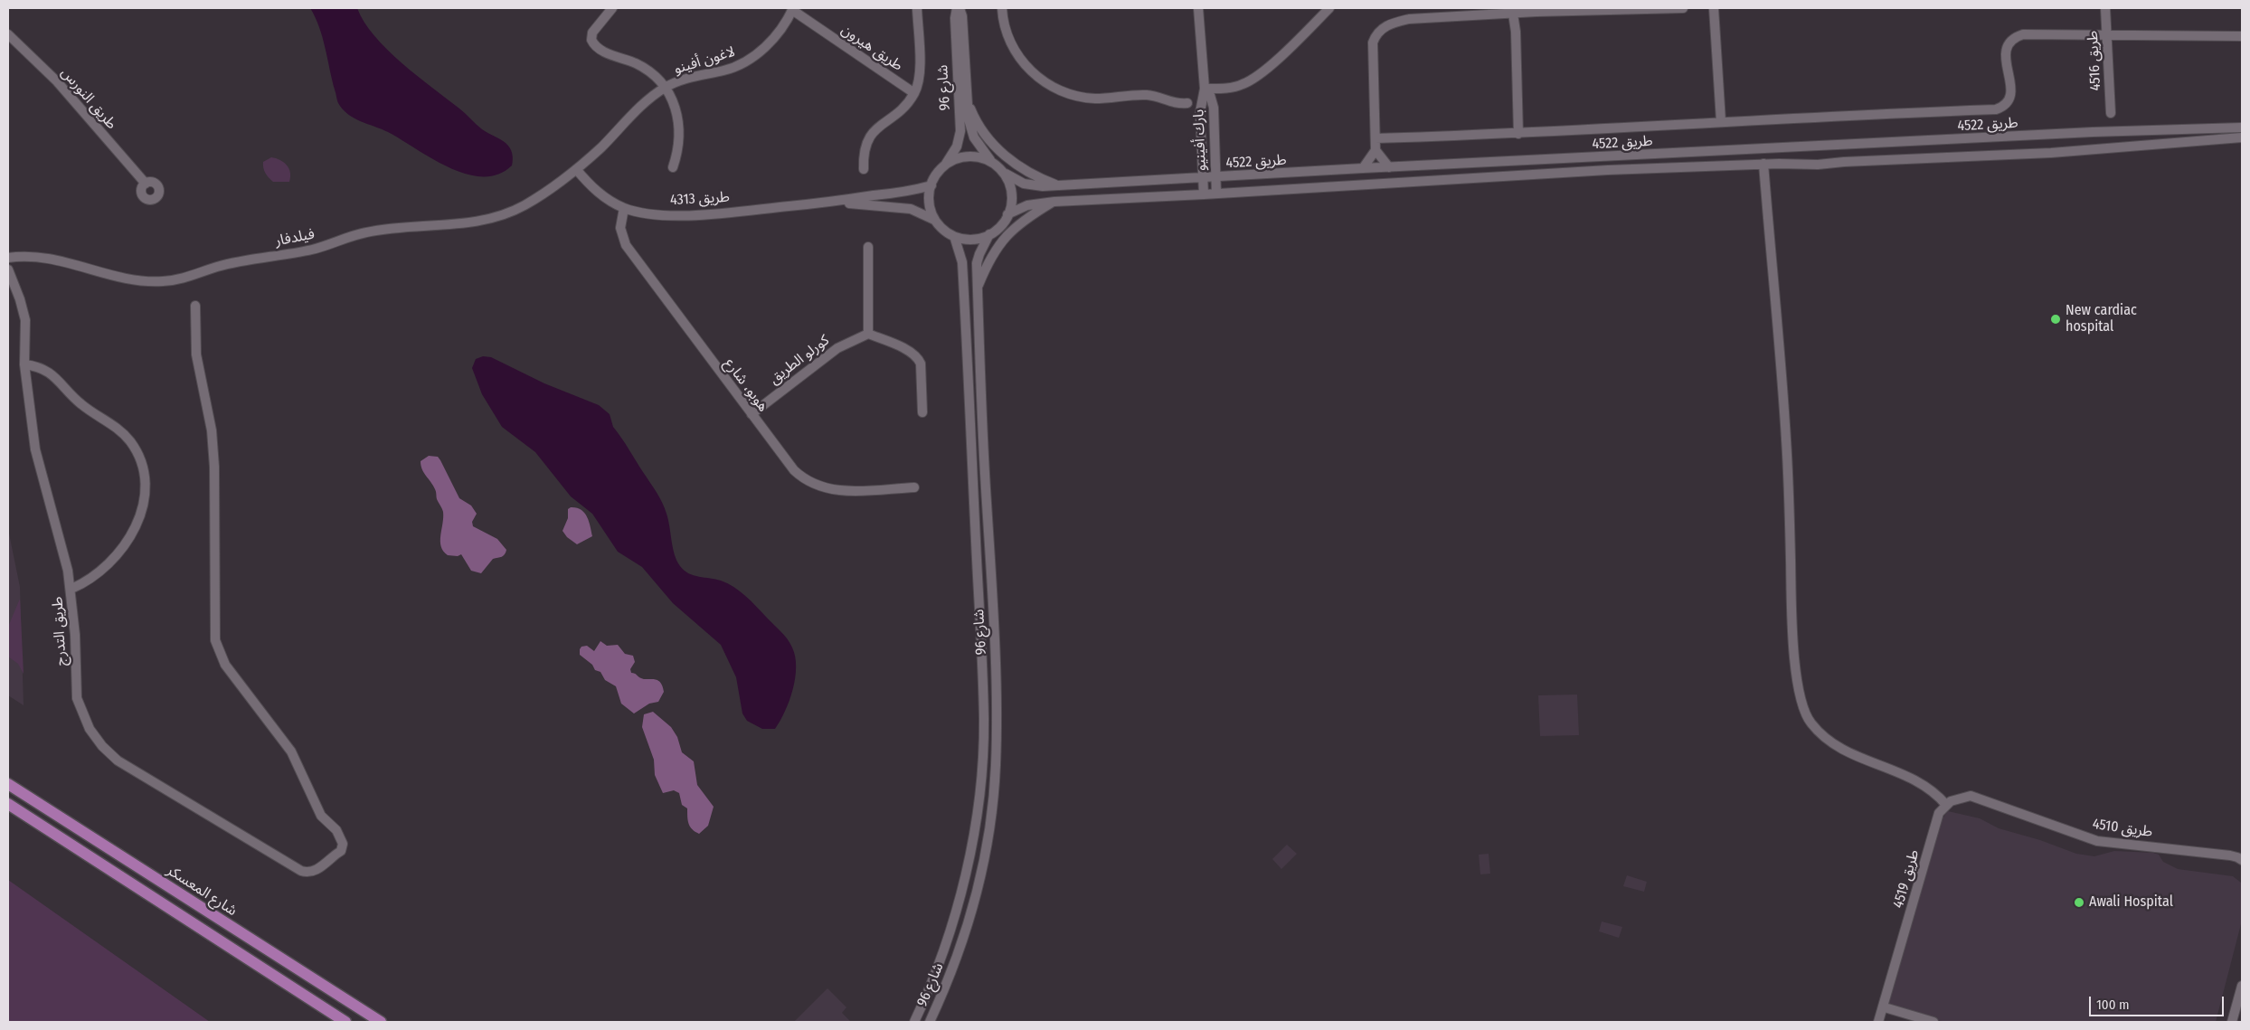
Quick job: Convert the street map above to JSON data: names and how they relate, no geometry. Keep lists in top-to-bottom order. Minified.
{"streets":{"main road":["شارع المعسكر"],"street":["طريق هيرون","لاغون أفينو","طريق 4516","شارع 96","طريق النورس","طريق 4522","بارك أفينيو","طريق 4313","فيلدفار","كورلو الطريق","هوبو، شارع","طريق التدرج","طريق 4510","طريق 4519"]},"crossings":[["طريق هيرون","لاغون أفينو"],["لاغون أفينو","طريق 4313"],["لاغون أفينو","فيلدفار"],["شارع 96","طريق 4522"],["شارع 96","طريق 4313"],["طريق 4522","بارك أفينيو"],["طريق 4522","طريق 4313"],["طريق 4313","فيلدفار"],["طريق 4313","هوبو، شارع"],["كورلو الطريق","هوبو، شارع"],["طريق 4510","طريق 4519"]],"places":["New cardiac hospital","Awali Hospital"],"scale_bar":"100 m"}
